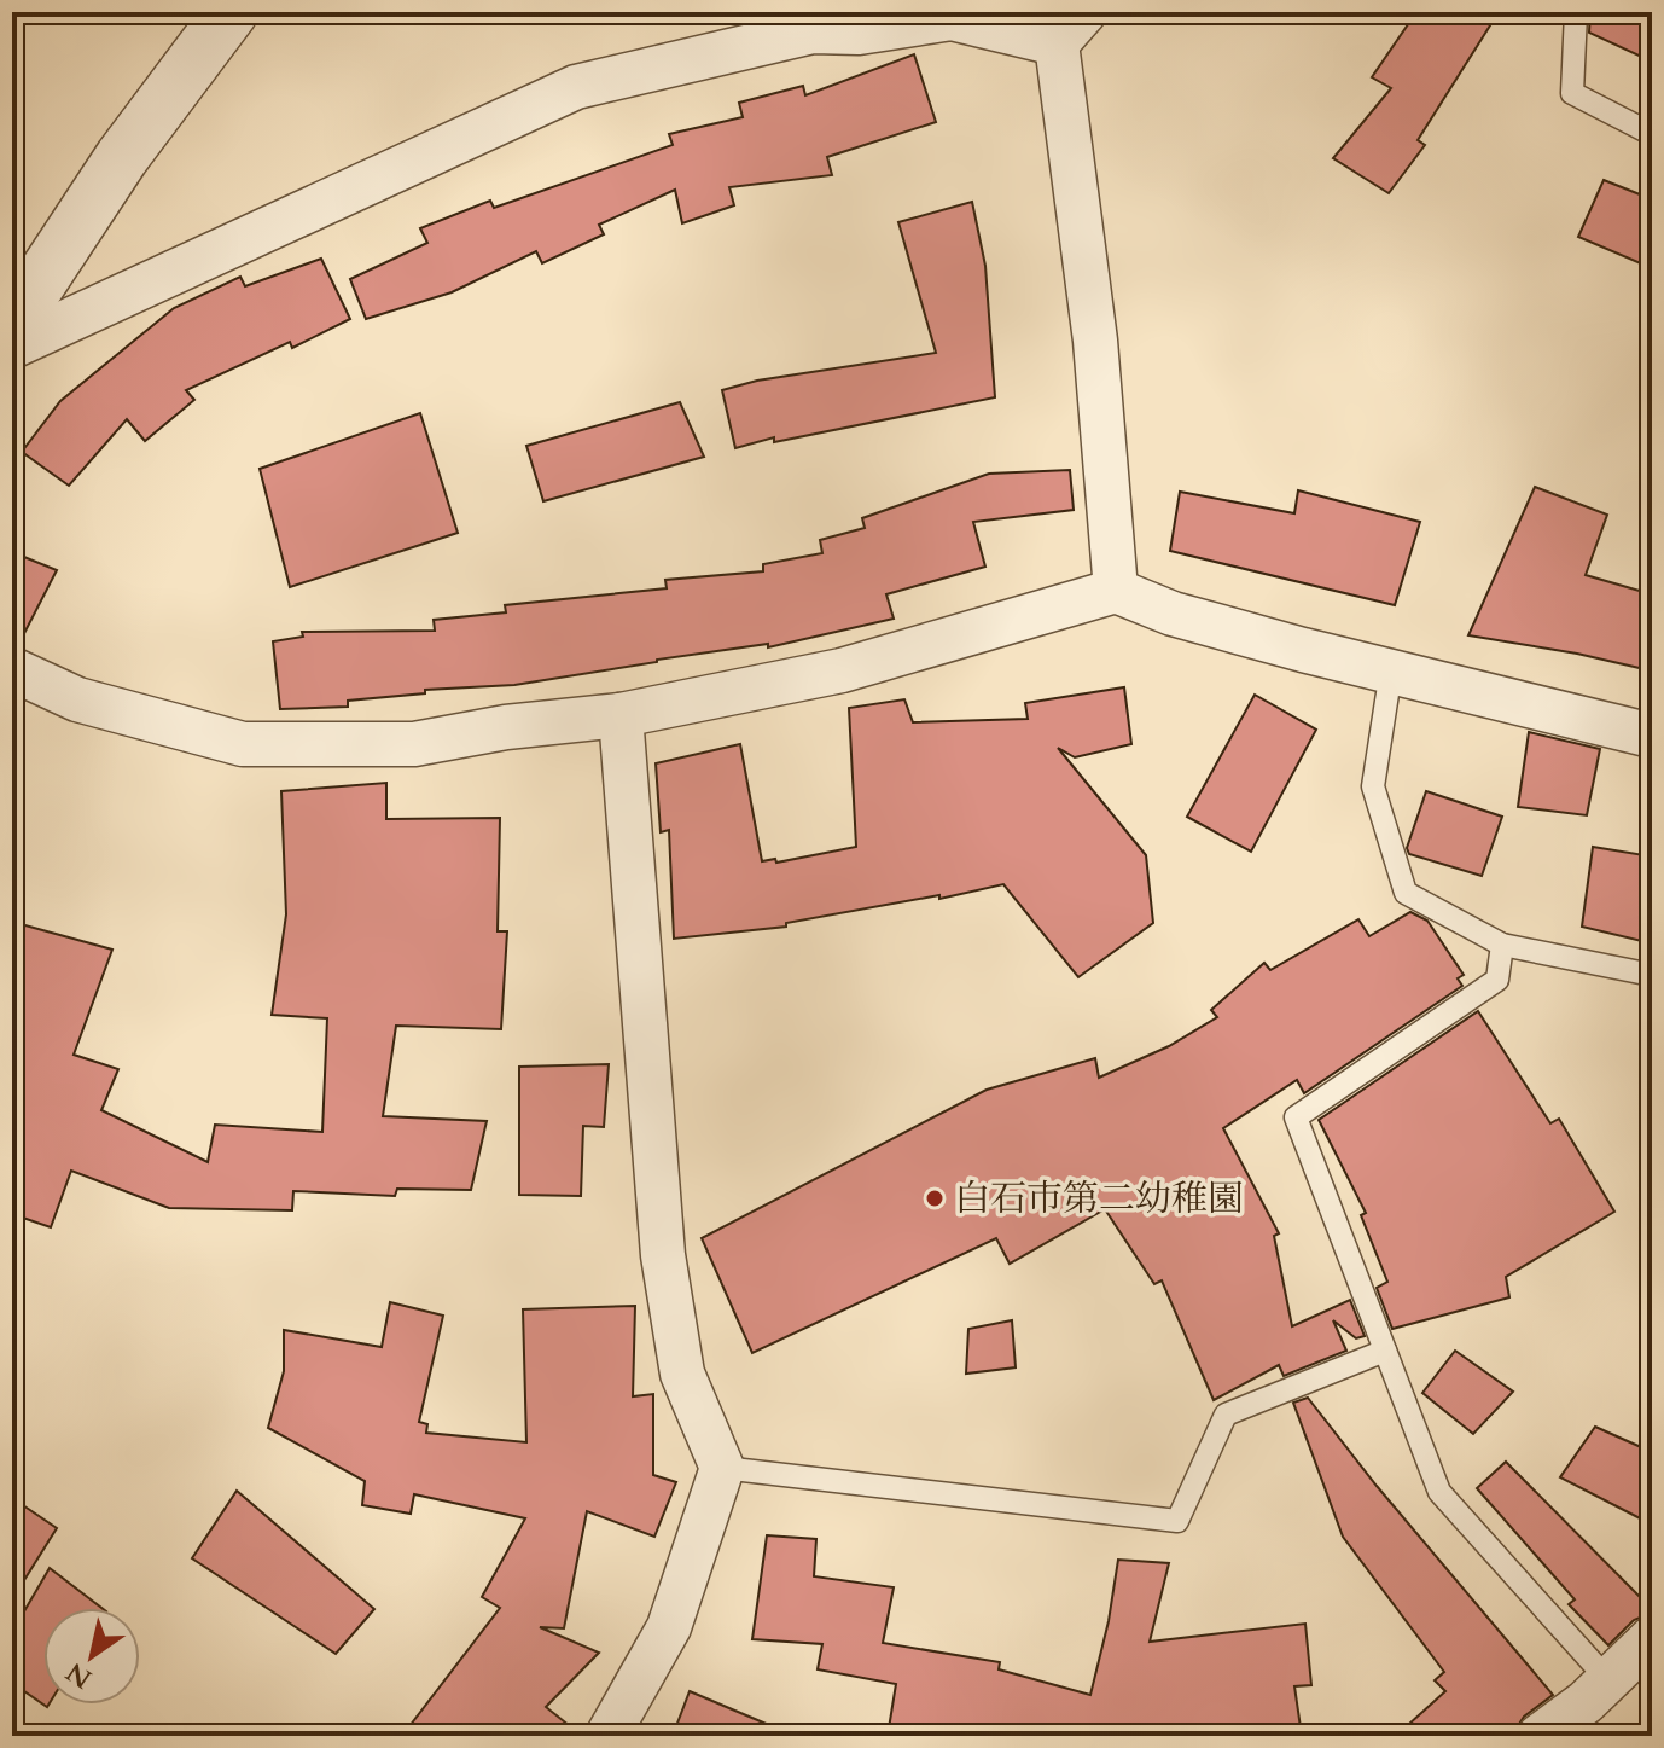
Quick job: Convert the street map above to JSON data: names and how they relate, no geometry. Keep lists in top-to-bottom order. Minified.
{"places":["白石市第二幼稚園"],"north":"bottom left"}
